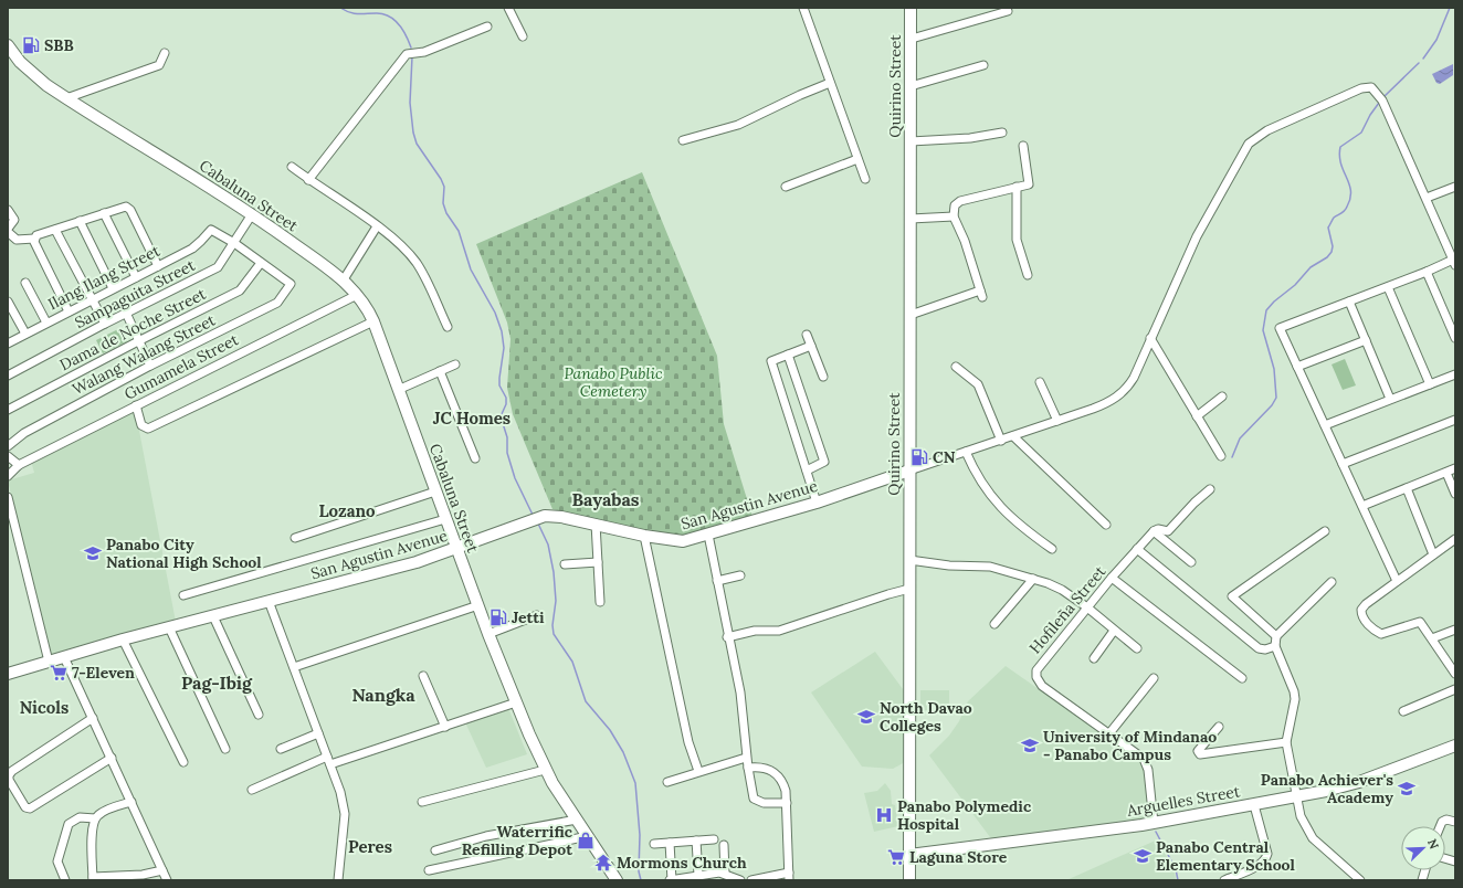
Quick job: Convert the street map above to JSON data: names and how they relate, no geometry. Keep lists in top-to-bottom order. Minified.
{"streets":{"street":["Quirino Street","Cabaluna Street","Ilang Ilang Street","Sampaguita Street","Dama de Noche Street","Walang Walang Street","Gumamela Street","San Agustin Avenue","Hofileña Street","Arguelles Street"]},"crossings":[["Quirino Street","San Agustin Avenue"],["Quirino Street","Arguelles Street"],["Cabaluna Street","Sampaguita Street"],["Cabaluna Street","Gumamela Street"],["Cabaluna Street","San Agustin Avenue"],["Ilang Ilang Street","Sampaguita Street"],["Dama de Noche Street","Walang Walang Street"],["Hofileña Street","Arguelles Street"]],"districts":["JC Homes","Bayabas","Lozano","Pag-Ibig","Nangka","Nicols","Peres"],"parks":["Panabo Public Cemetery"],"places":{"fuel station":["SBB","CN","Jetti"],"school or university":["Panabo City National High School","North Davao Colleges","University of Mindanao - Panabo Campus","Panabo Achiever's Academy","Panabo Central Elementary School"],"supermarket":["7-Eleven","Laguna Store"],"hospital":["Panabo Polymedic Hospital"],"shop":["Waterrific Refilling Depot"],"temple":["Mormons Church"]},"north":"top right"}
